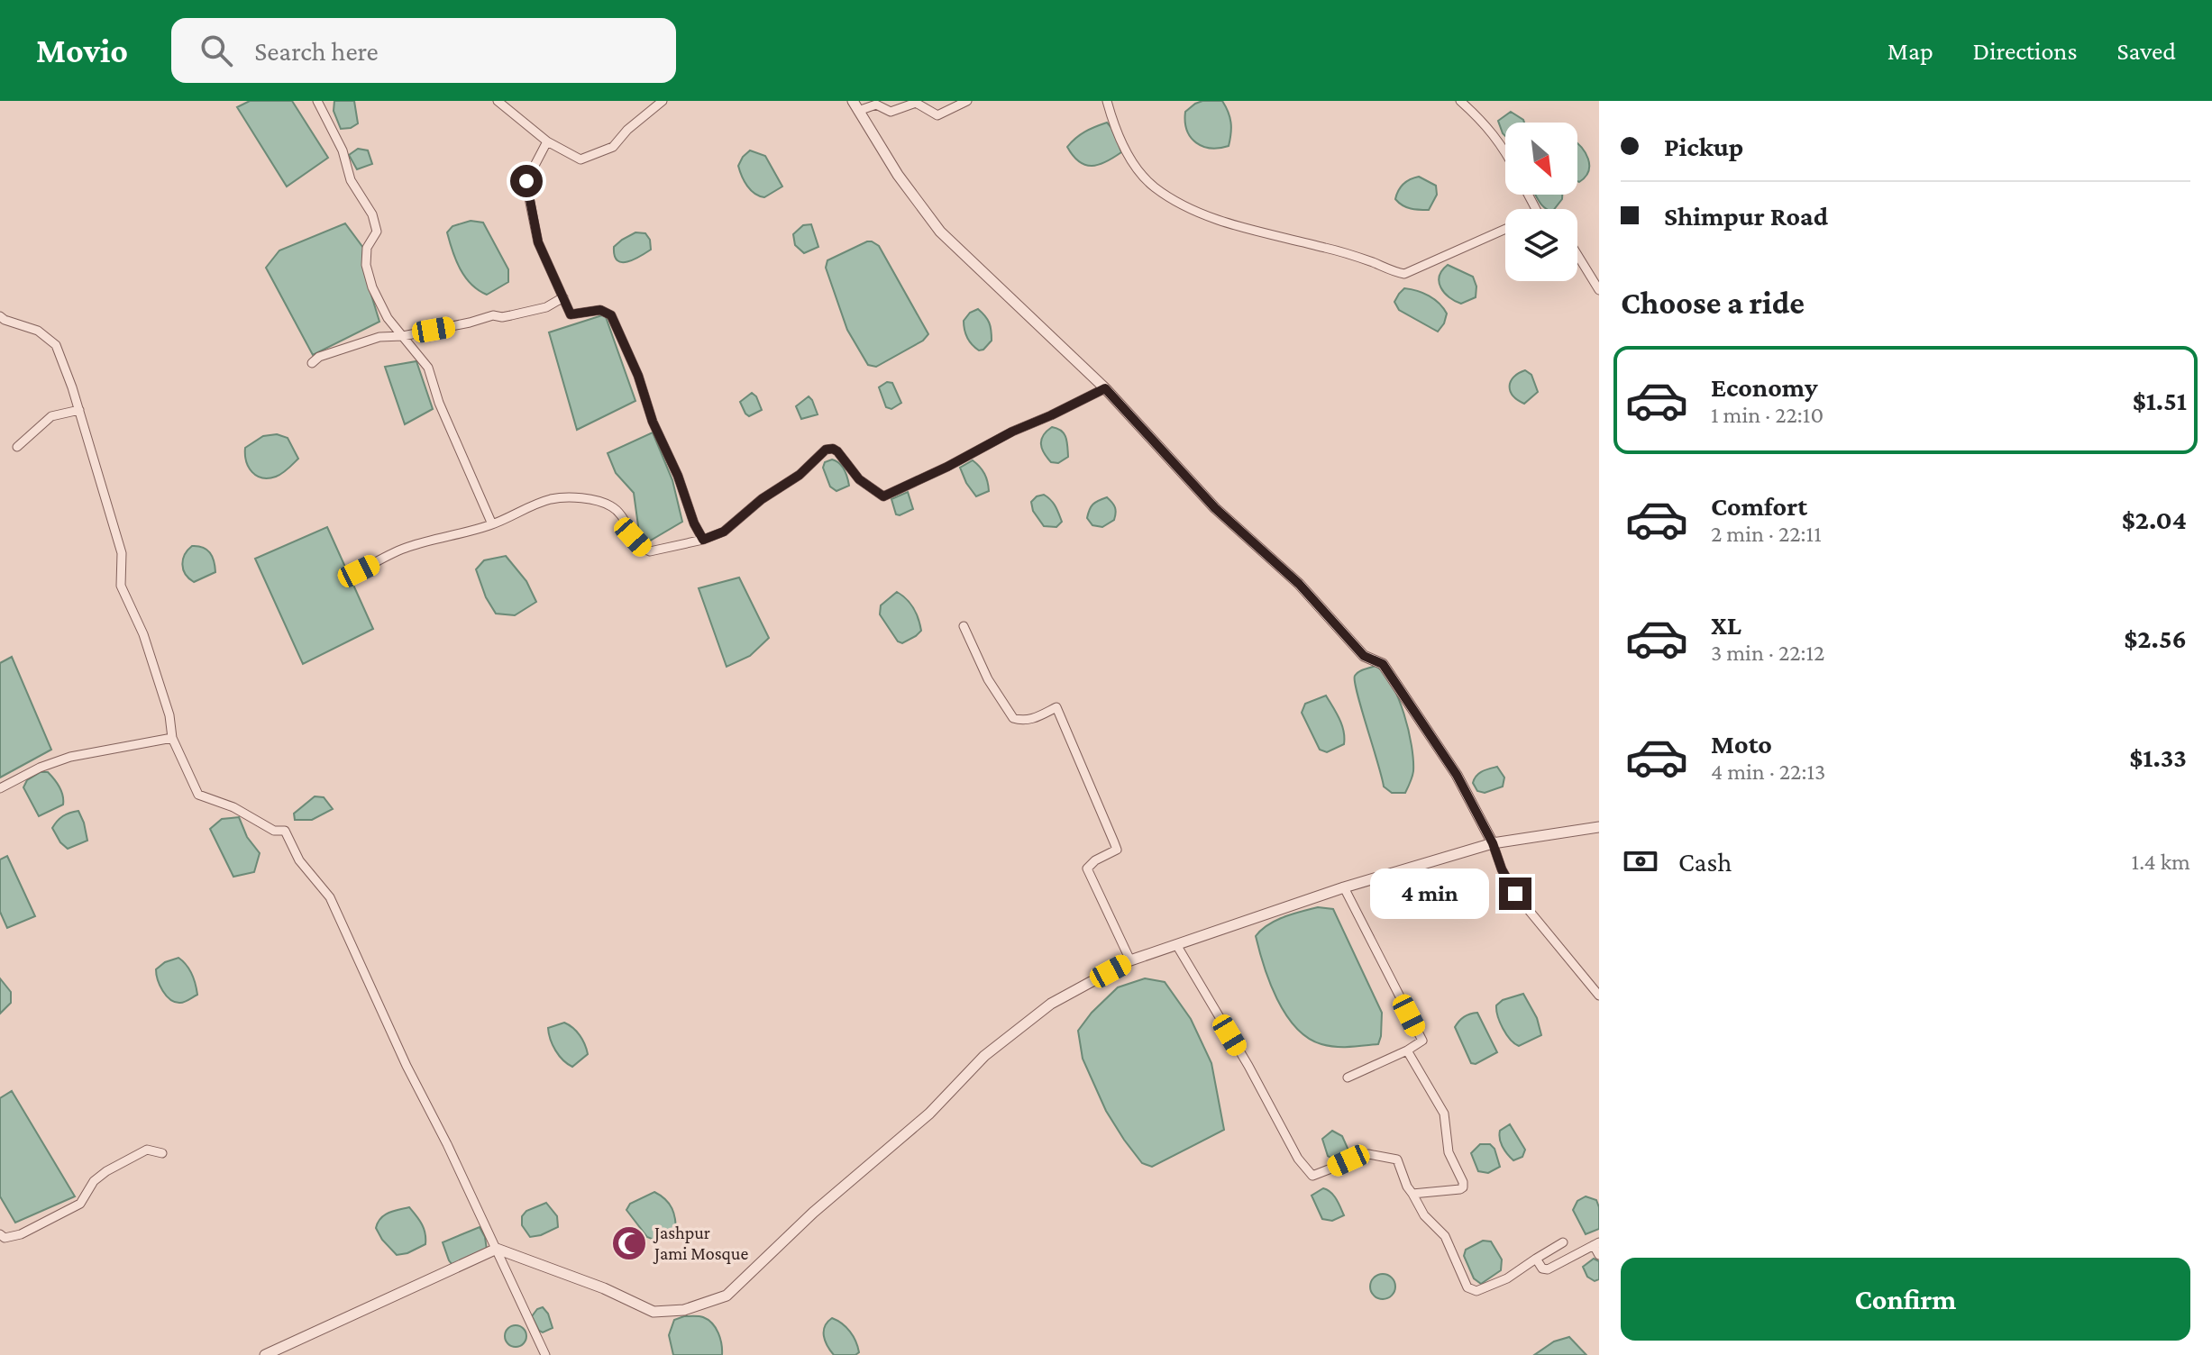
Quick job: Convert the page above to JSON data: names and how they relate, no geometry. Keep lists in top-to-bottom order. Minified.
{"places":{"mosque":["Jashpur Jami Mosque"]},"north":"bottom right","page":{"header":"Movio","search":"Search here","nav":["Map","Directions","Saved"],"banner":["Pickup","Shimpur Road"],"heading":"Choose a ride","list":[{"name":"Economy","note":"1 min · 22:10","value":"$1.51"},{"name":"Comfort","note":"2 min · 22:11","value":"$2.04"},{"name":"XL","note":"3 min · 22:12","value":"$2.56"},{"name":"Moto","note":"4 min · 22:13","value":"$1.33"}],"pay":["Cash","1.4 km"],"bubble":"4 min","buttons":"Confirm"}}
